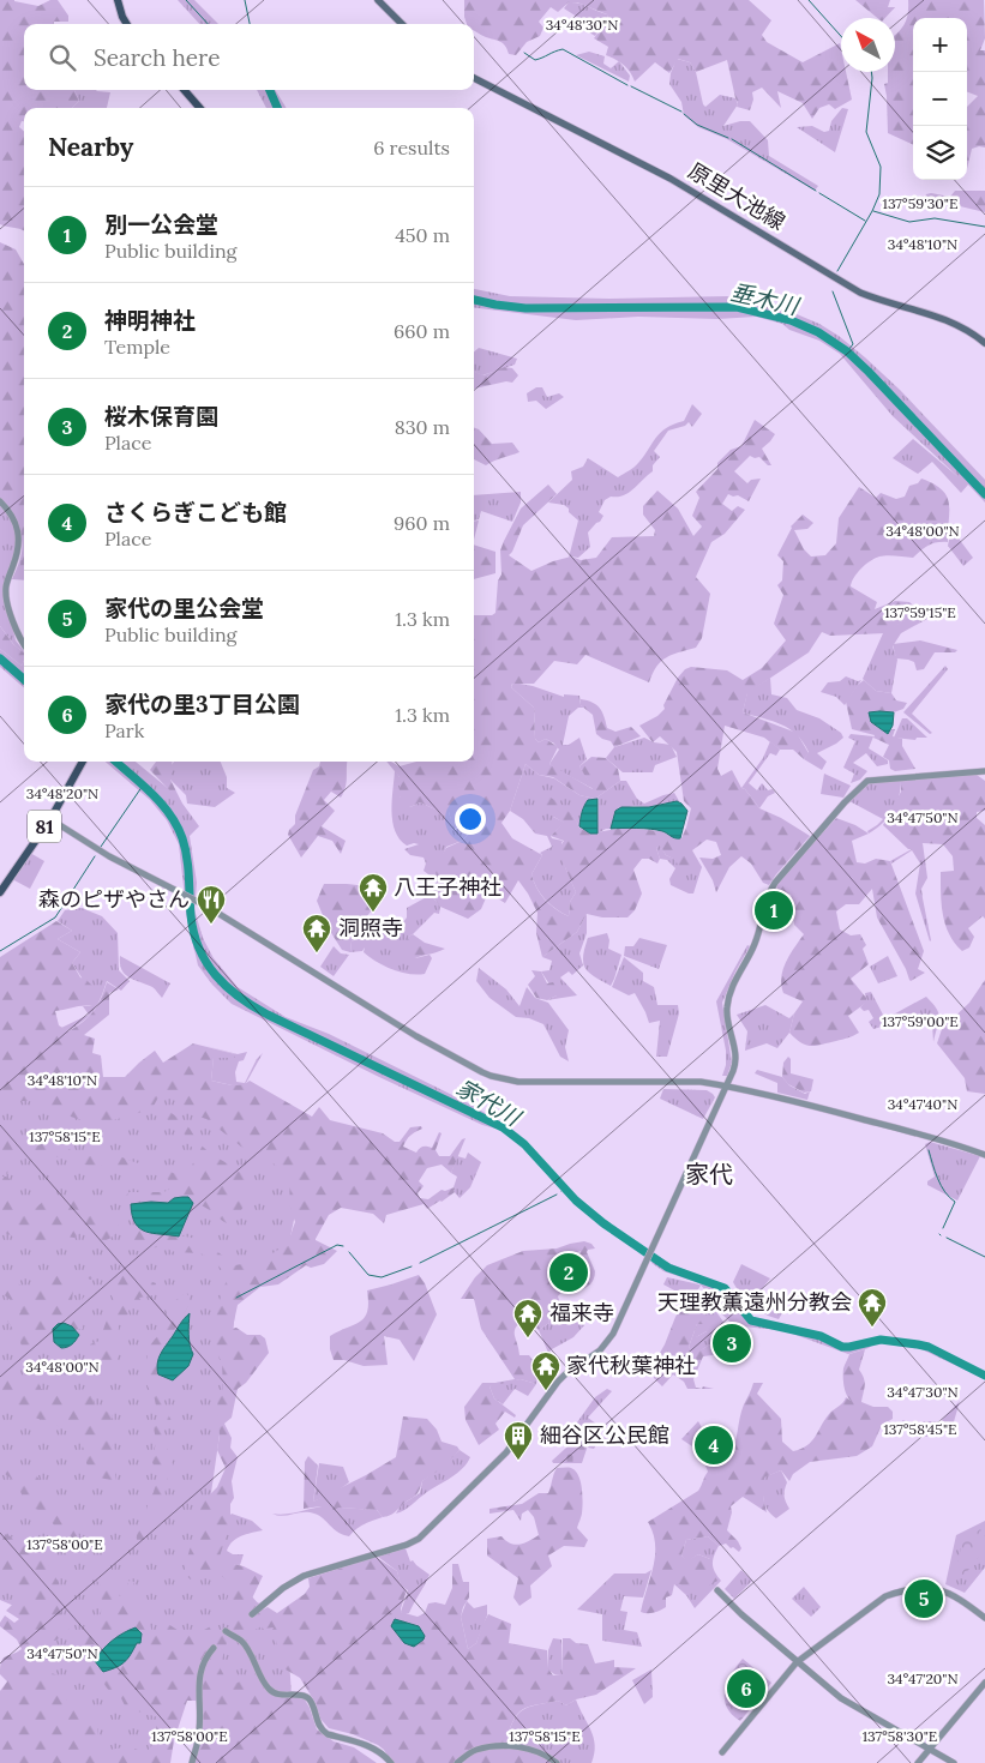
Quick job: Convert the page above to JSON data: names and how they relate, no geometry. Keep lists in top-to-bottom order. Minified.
{"streets":{"main road":["原里大池線","81"]},"districts":["家代"],"water":["垂木川","家代川"],"places":{"temple":["八王子神社","洞照寺","天理教薫遠州分教会","福来寺","家代秋葉神社"],"restaurant":["森のピザやさん"],"building":["細谷区公民館"]},"north":"top left","page":{"map_buttons":["+","−"],"search":"Search here","heading":["Nearby","6 results"],"list":[{"mark":"1","name":"別一公会堂","note":"Public building","value":"450 m"},{"mark":"2","name":"神明神社","note":"Temple","value":"660 m"},{"mark":"3","name":"桜木保育園","note":"Place","value":"830 m"},{"mark":"4","name":"さくらぎこども館","note":"Place","value":"960 m"},{"mark":"5","name":"家代の里公会堂","note":"Public building","value":"1.3 km"},{"mark":"6","name":"家代の里3丁目公園","note":"Park","value":"1.3 km"}],"pins":["1","2","3","4","5","6"]},"coordinates":["34°48'30\"N","137°59'30\"E","34°48'10\"N","34°48'00\"N","137°59'15\"E","34°48'20\"N","34°47'50\"N","137°59'00\"E","34°47'40\"N","137°58'15\"E","34°47'30\"N","137°58'45\"E","137°58'00\"E","34°47'20\"N","137°58'30\"E"]}
